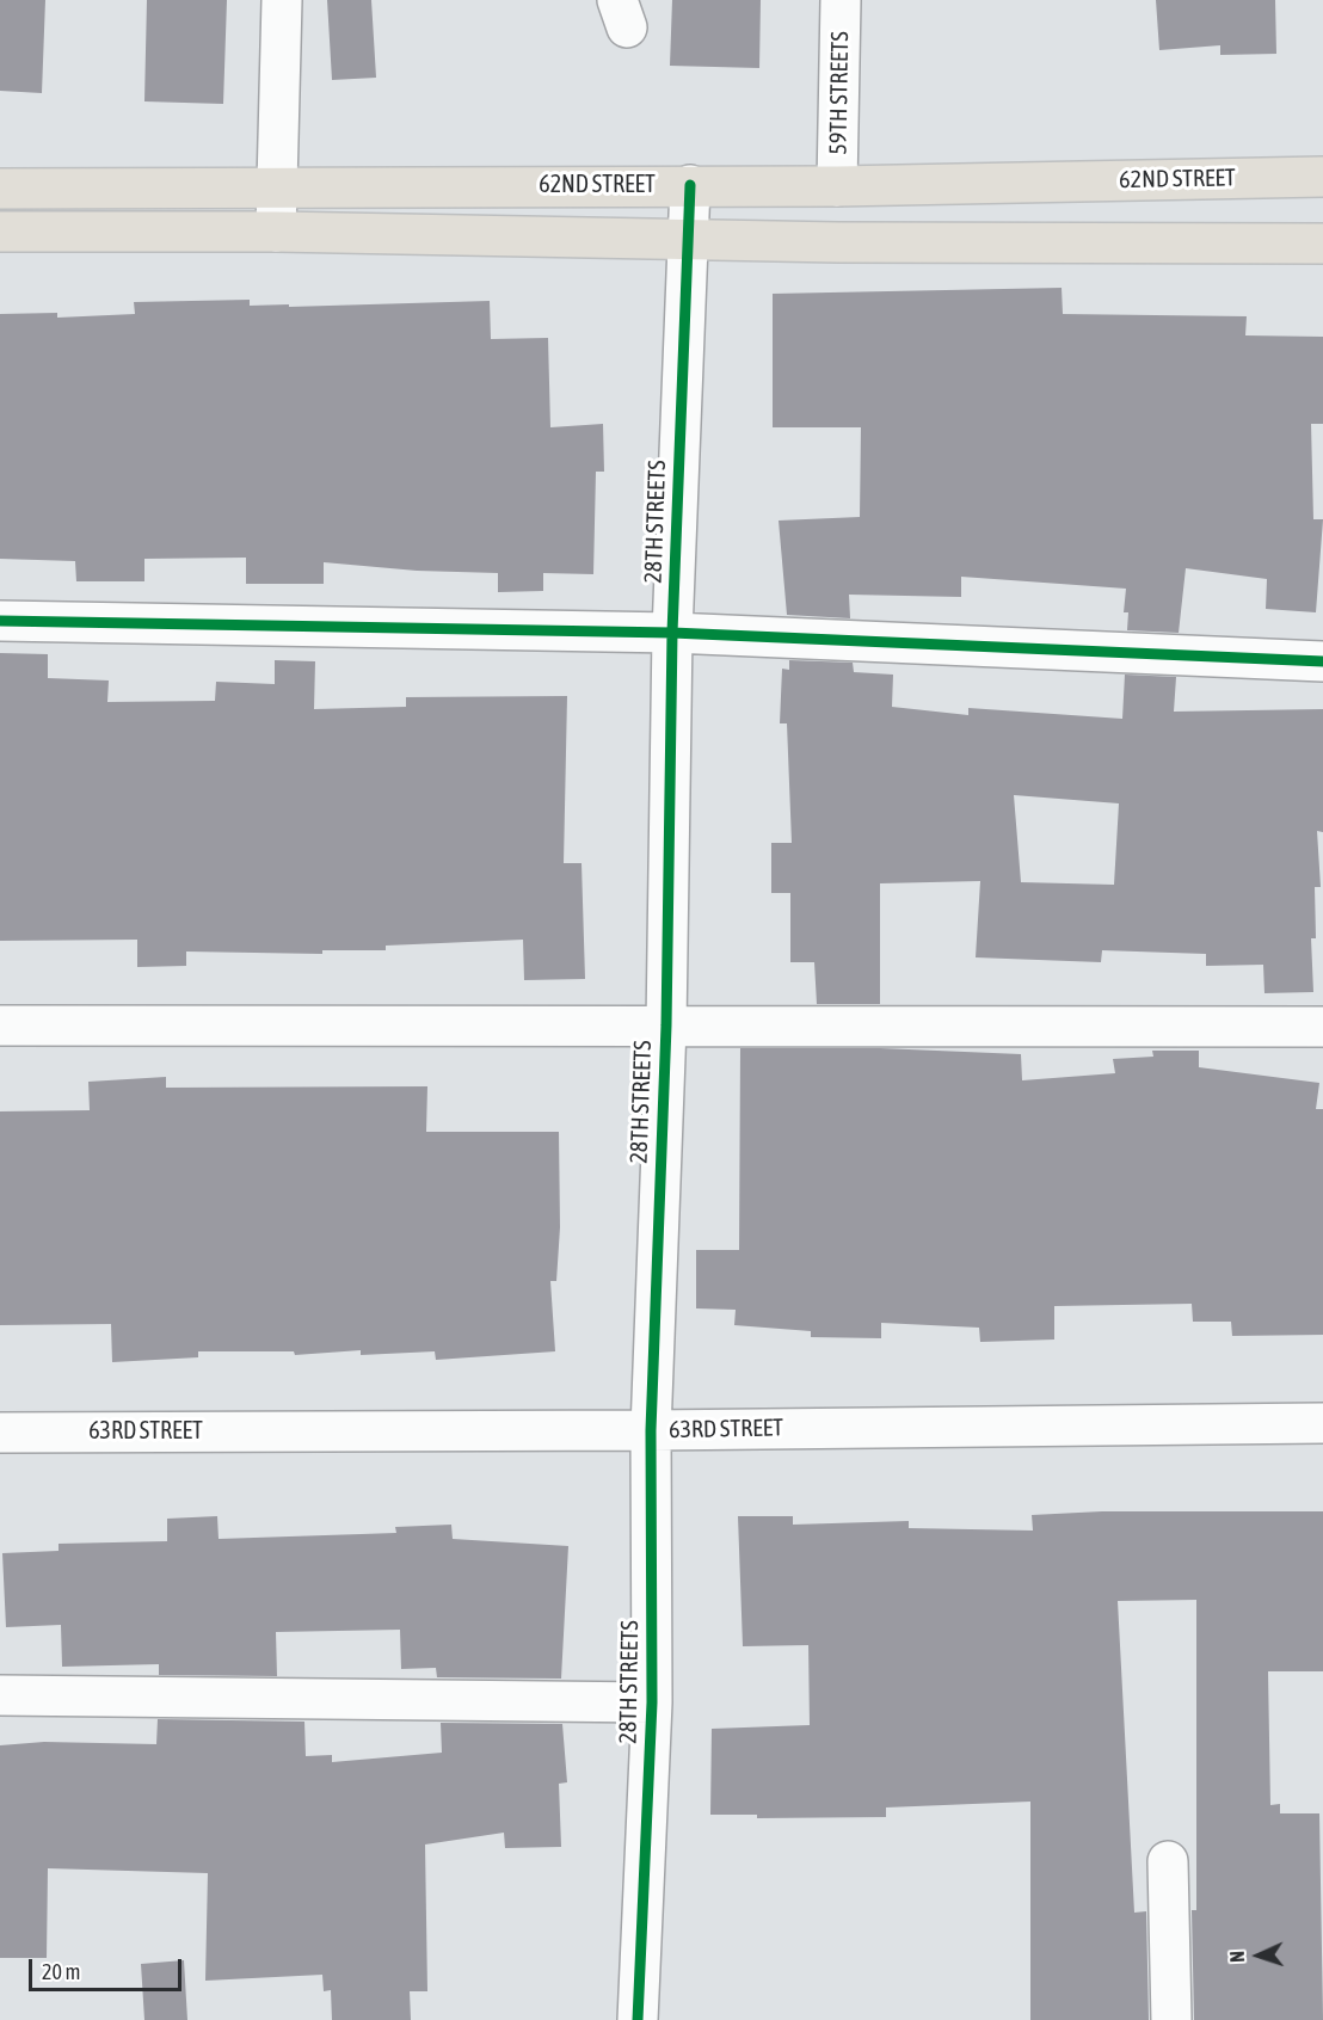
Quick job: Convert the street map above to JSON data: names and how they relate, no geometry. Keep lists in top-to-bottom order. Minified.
{"streets":{"main road":["62ND STREET"],"street":["59TH STREETS","28TH STREETS","63RD STREET"]},"crossings":[["59TH STREETS","62ND STREET"],["62ND STREET","28TH STREETS"],["28TH STREETS","63RD STREET"]],"scale_bar":"20 m","north":"left"}
